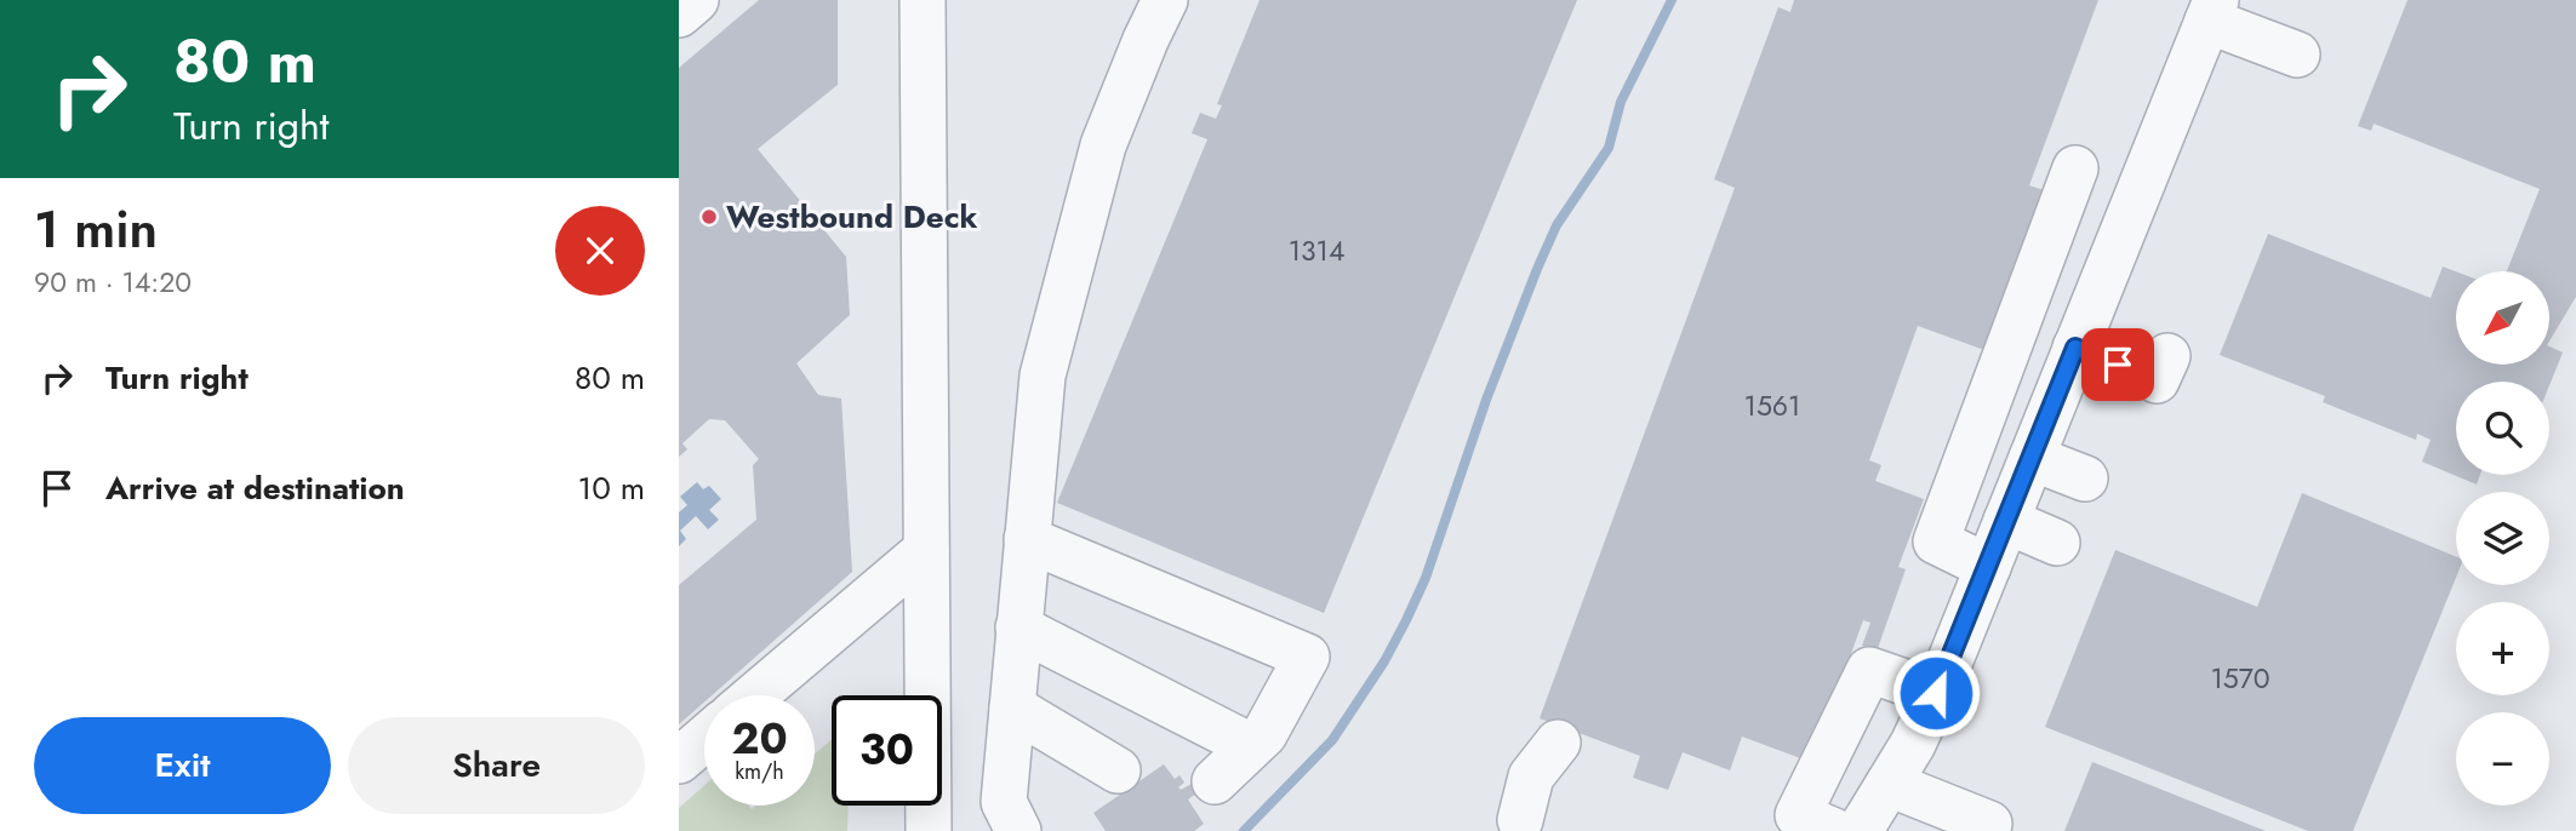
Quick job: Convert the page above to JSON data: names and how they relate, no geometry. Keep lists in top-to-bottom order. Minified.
{"places":["Westbound Deck"],"house_numbers":["1314","1561","1570"],"north":"bottom left","page":{"turn":["80 m","Turn right"],"heading":["1 min","90 m · 14:20"],"map_buttons":["+","−"],"list":[{"name":"Turn right","value":"80 m"},{"name":"Arrive at destination","value":"10 m"}],"speed":"20 km/h","limit":"30","buttons":["Exit","Share"]}}
